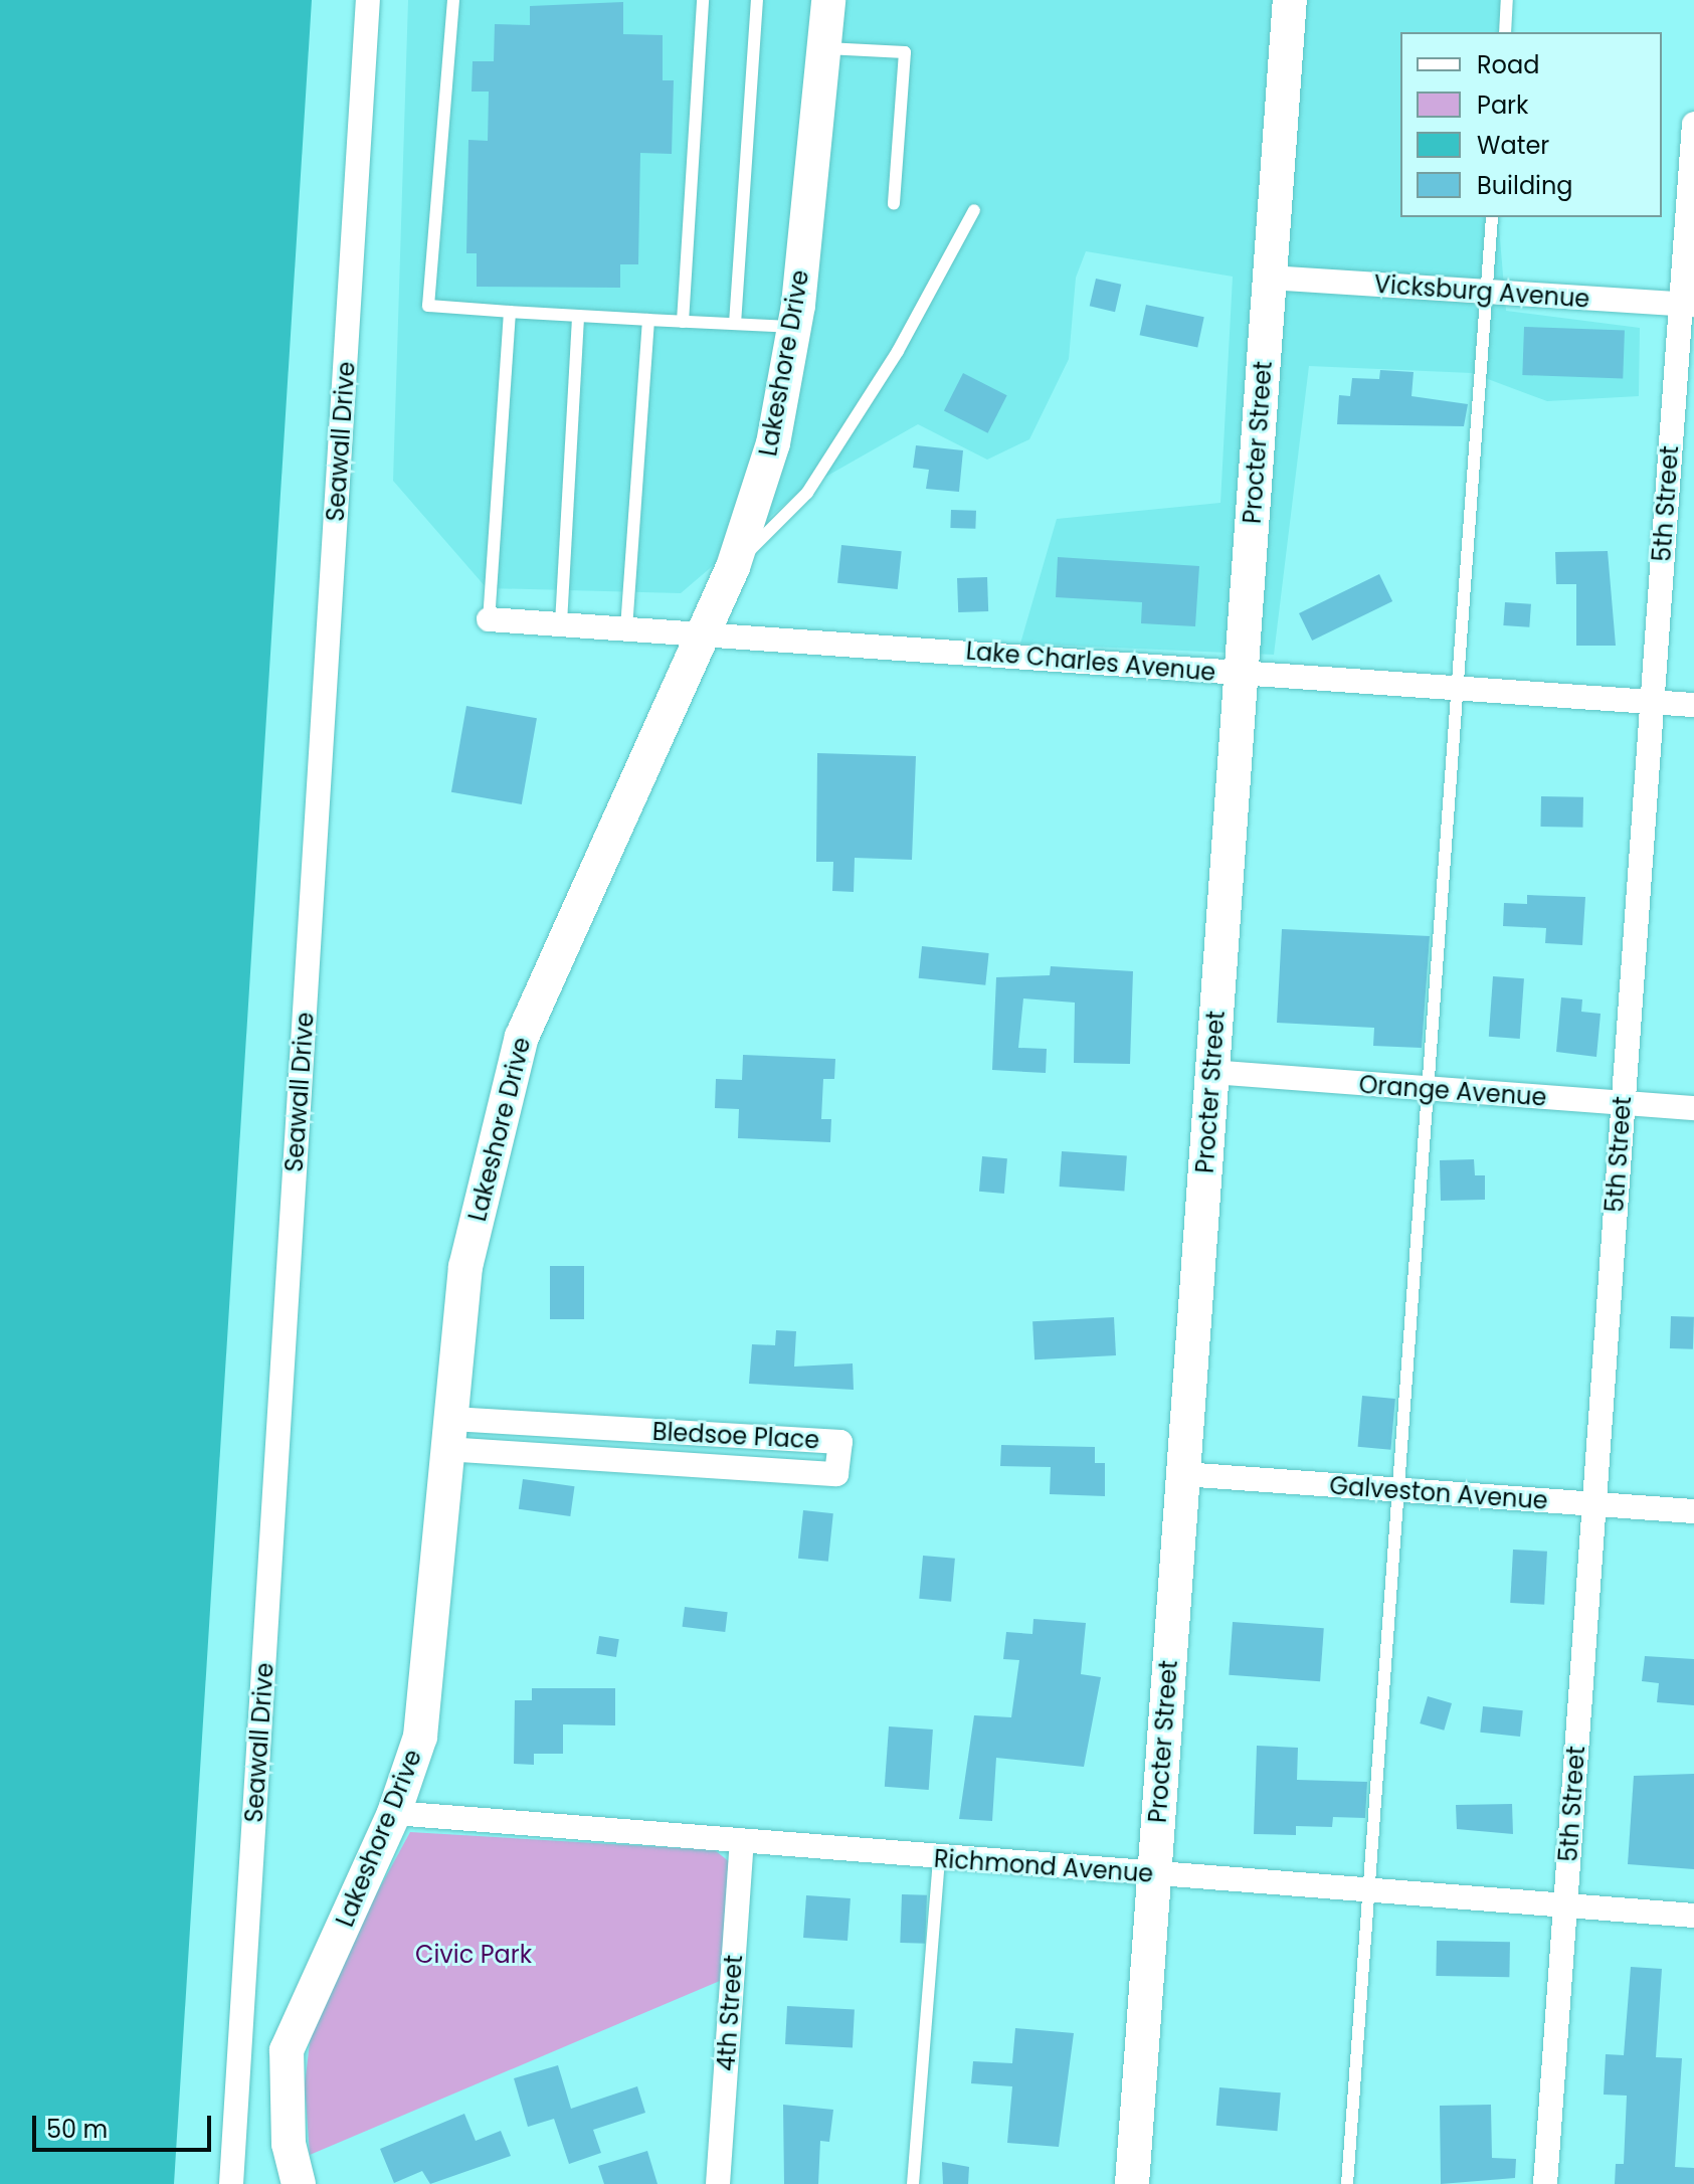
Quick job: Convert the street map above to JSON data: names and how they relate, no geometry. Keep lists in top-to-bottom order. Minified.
{"streets":{"street":["Vicksburg Avenue","Lakeshore Drive","Seawall Drive","Procter Street","5th Street","Lake Charles Avenue","Orange Avenue","Bledsoe Place","Galveston Avenue","Richmond Avenue","4th Street"]},"crossings":[["Vicksburg Avenue","Procter Street"],["Vicksburg Avenue","5th Street"],["Lakeshore Drive","Lake Charles Avenue"],["Lakeshore Drive","Bledsoe Place"],["Lakeshore Drive","Richmond Avenue"],["Procter Street","Lake Charles Avenue"],["Procter Street","Orange Avenue"],["Procter Street","Galveston Avenue"],["Procter Street","Richmond Avenue"],["5th Street","Lake Charles Avenue"],["5th Street","Orange Avenue"],["5th Street","Galveston Avenue"],["5th Street","Richmond Avenue"],["Richmond Avenue","4th Street"]],"parks":["Civic Park"],"legend":["Road","Park","Water","Building"],"scale_bar":"50 m"}
